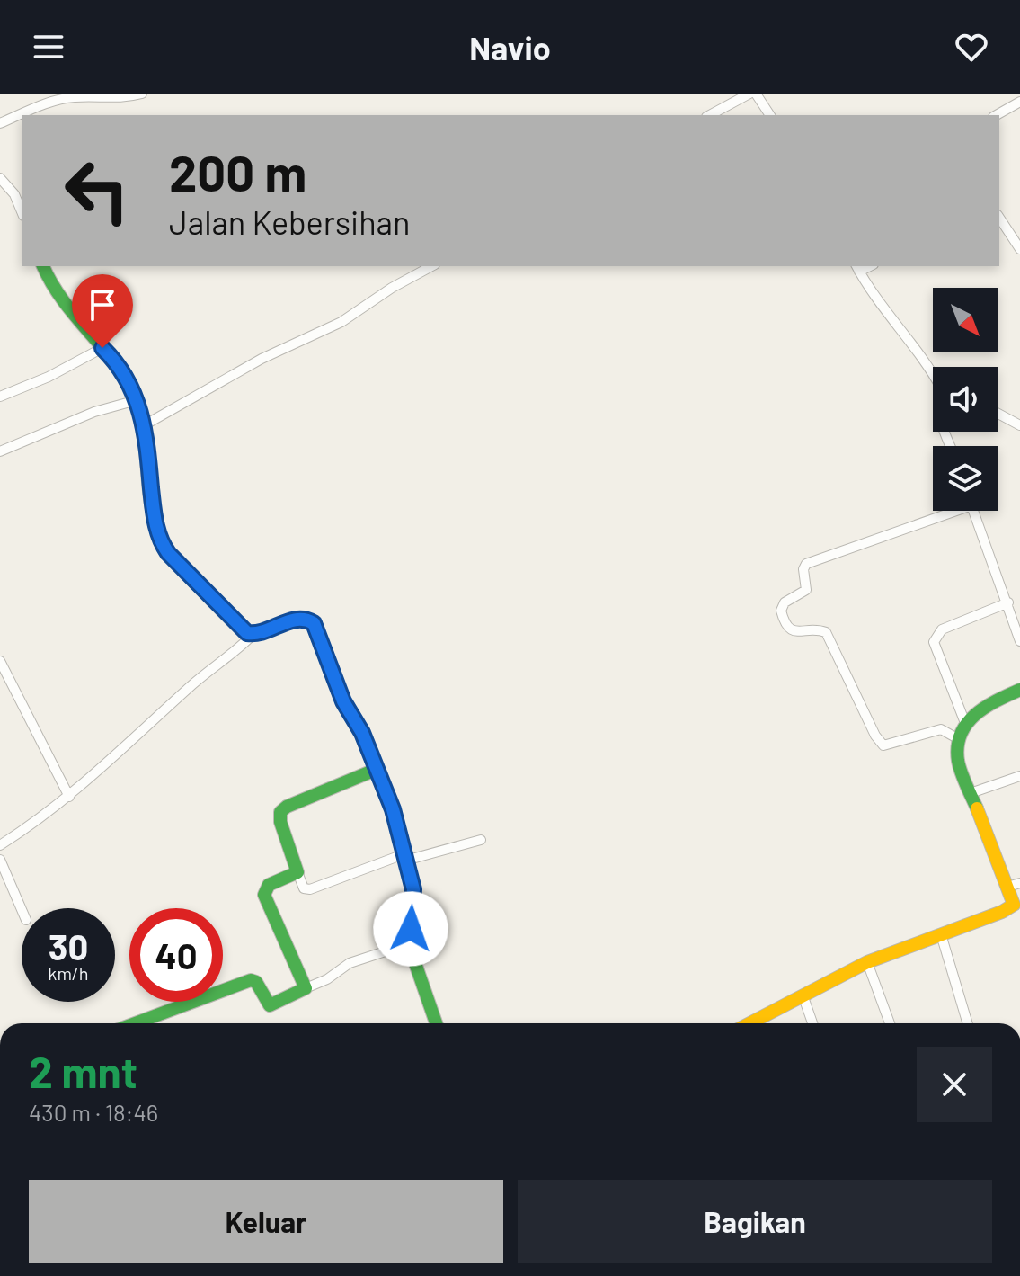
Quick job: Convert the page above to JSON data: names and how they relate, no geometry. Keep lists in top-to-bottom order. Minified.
{"north":"bottom right","page":{"header":"Navio","turn":["200 m","Jalan Kebersihan"],"speed":"30 km/h","limit":"40","heading":["2 mnt","430 m · 18:46"],"buttons":["Keluar","Bagikan"]}}
